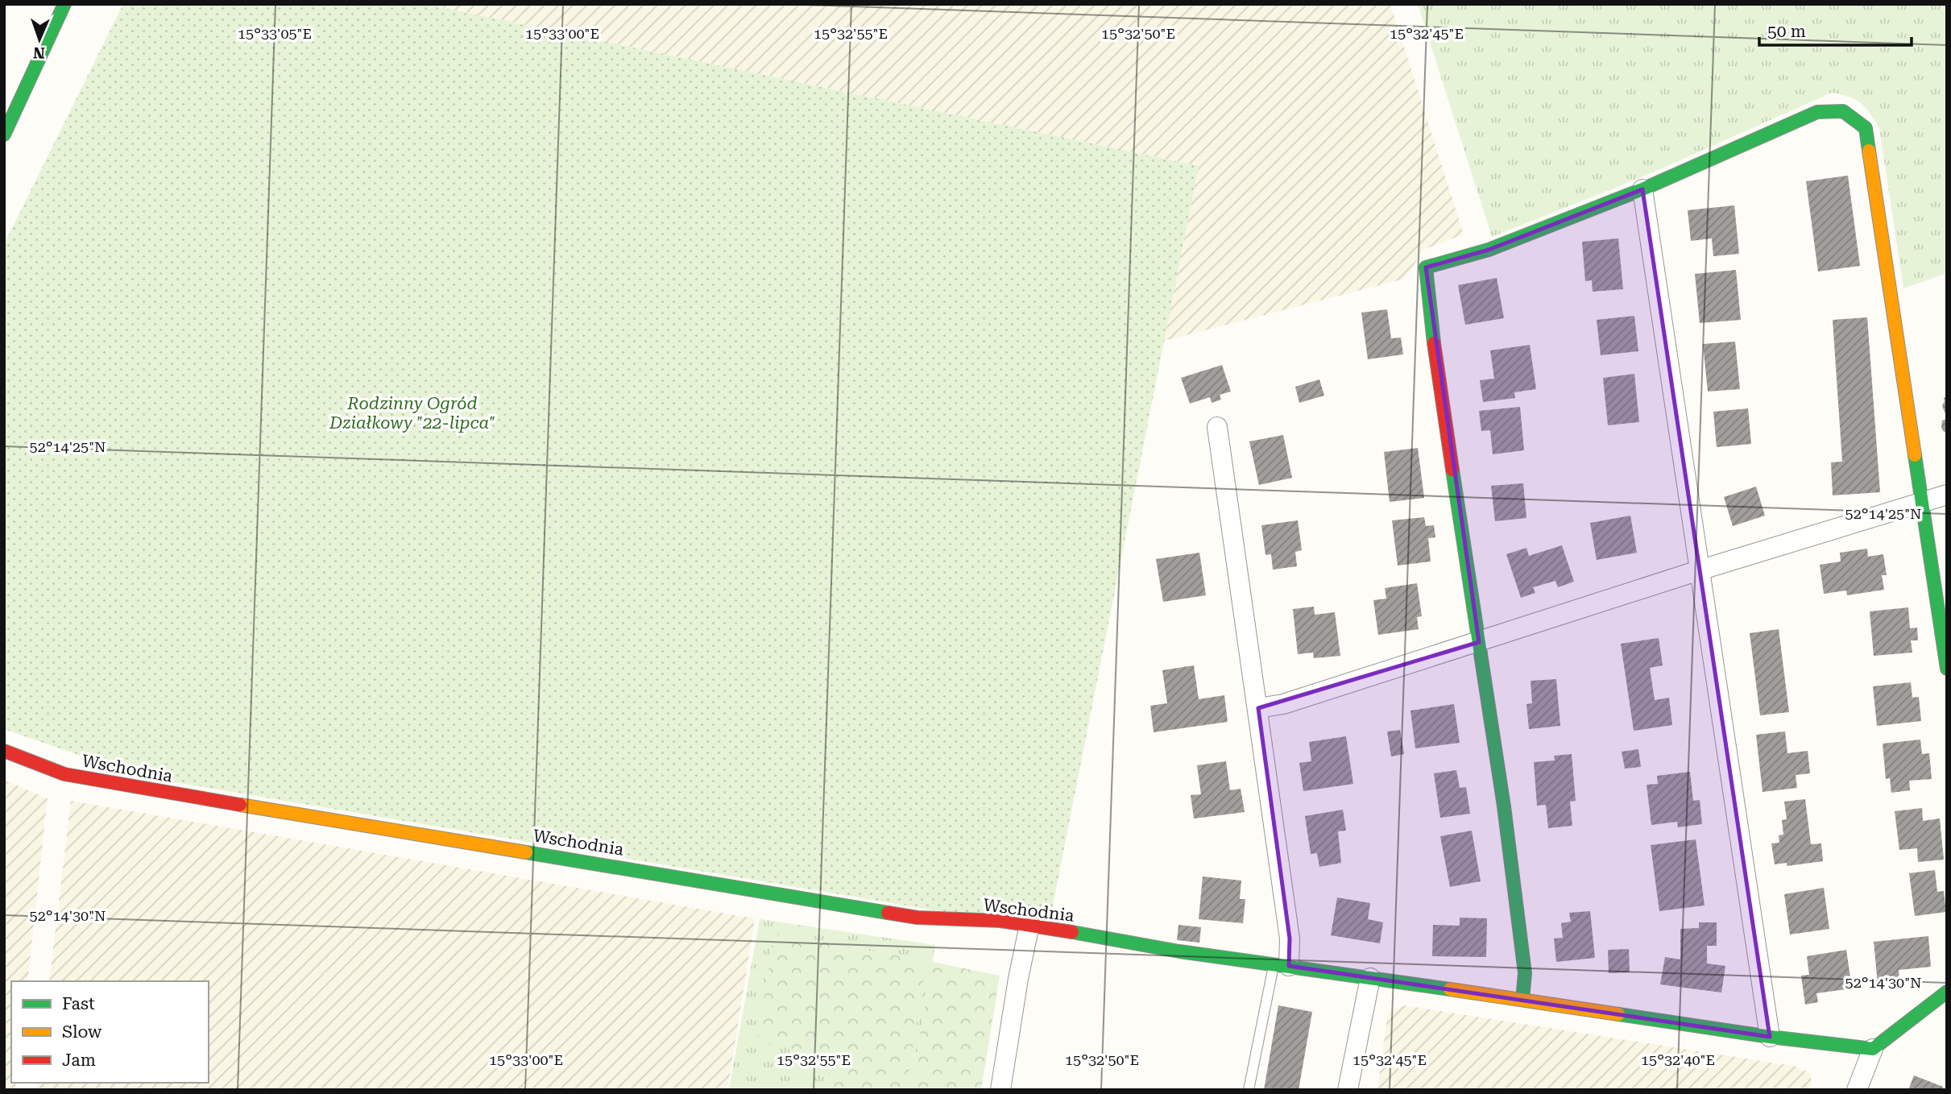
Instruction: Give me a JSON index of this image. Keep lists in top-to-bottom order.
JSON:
{
  "streets": {
    "street": ["Wschodnia"]
  },
  "parks": ["Rodzinny Ogród Działkowy \"22-lipca\""],
  "legend": ["Fast", "Slow", "Jam"],
  "scale_bar": "50 m",
  "north": "bottom",
  "coordinates": [
    "15°33'05\"E",
    "15°33'00\"E",
    "15°32'55\"E",
    "15°32'50\"E",
    "15°32'45\"E",
    "52°14'25\"N",
    "52°14'30\"N",
    "15°32'40\"E"
  ]
}
